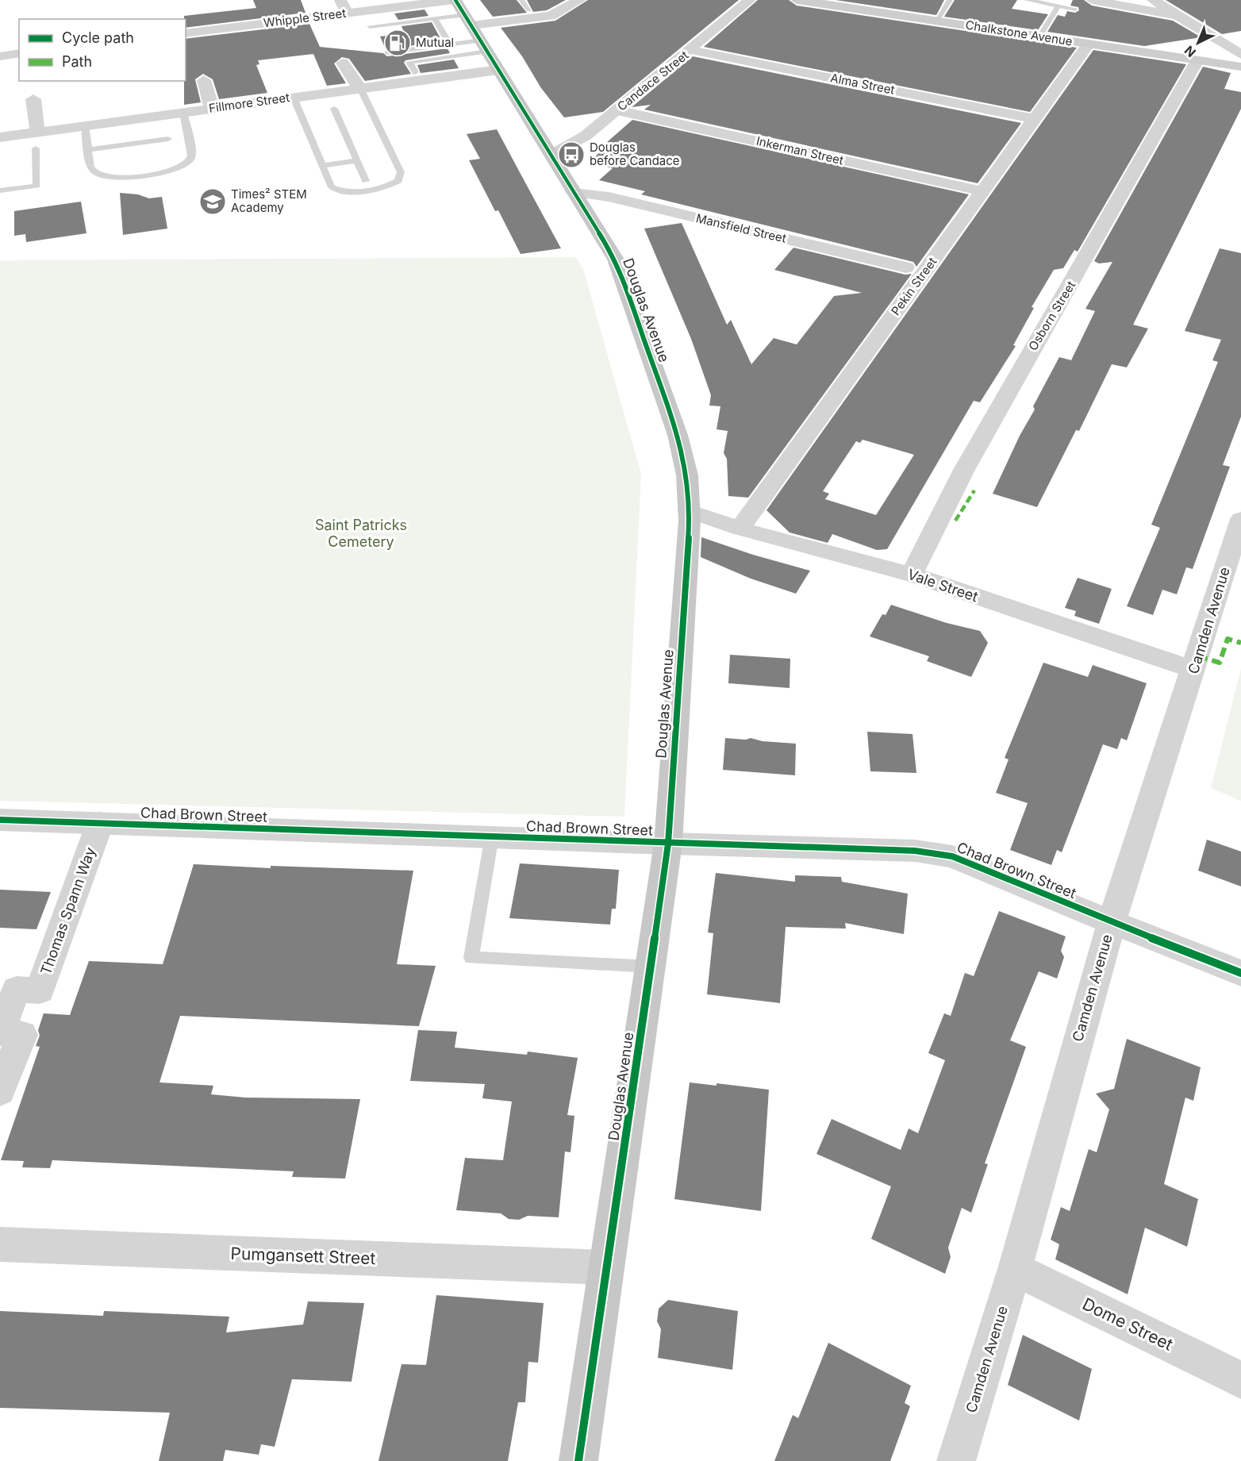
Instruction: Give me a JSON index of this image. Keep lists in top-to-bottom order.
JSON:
{
  "streets": {
    "main road": ["Chalkstone Avenue", "Douglas Avenue"],
    "street": [
      "Whipple Street",
      "Candace Street",
      "Alma Street",
      "Fillmore Street",
      "Inkerman Street",
      "Mansfield Street",
      "Pekin Street",
      "Osborn Street",
      "Vale Street",
      "Camden Avenue",
      "Chad Brown Street",
      "Thomas Spann Way",
      "Pumgansett Street",
      "Dome Street"
    ]
  },
  "crossings": [
    ["Whipple Street", "Fillmore Street"],
    ["Whipple Street", "Douglas Avenue"],
    ["Chalkstone Avenue", "Pekin Street"],
    ["Chalkstone Avenue", "Osborn Street"],
    ["Candace Street", "Alma Street"],
    ["Candace Street", "Inkerman Street"],
    ["Candace Street", "Douglas Avenue"],
    ["Alma Street", "Pekin Street"],
    ["Fillmore Street", "Douglas Avenue"],
    ["Inkerman Street", "Pekin Street"],
    ["Mansfield Street", "Douglas Avenue"],
    ["Pekin Street", "Vale Street"],
    ["Douglas Avenue", "Vale Street"],
    ["Douglas Avenue", "Chad Brown Street"],
    ["Douglas Avenue", "Pumgansett Street"],
    ["Osborn Street", "Vale Street"],
    ["Vale Street", "Camden Avenue"],
    ["Camden Avenue", "Chad Brown Street"],
    ["Camden Avenue", "Dome Street"],
    ["Chad Brown Street", "Thomas Spann Way"]
  ],
  "parks": ["Saint Patricks Cemetery"],
  "places": {
    "fuel station": ["Mutual"],
    "bus stop": ["Douglas before Candace"],
    "school or university": ["Times² STEM Academy"]
  },
  "legend": ["Cycle path", "Path"],
  "north": "bottom left"
}
